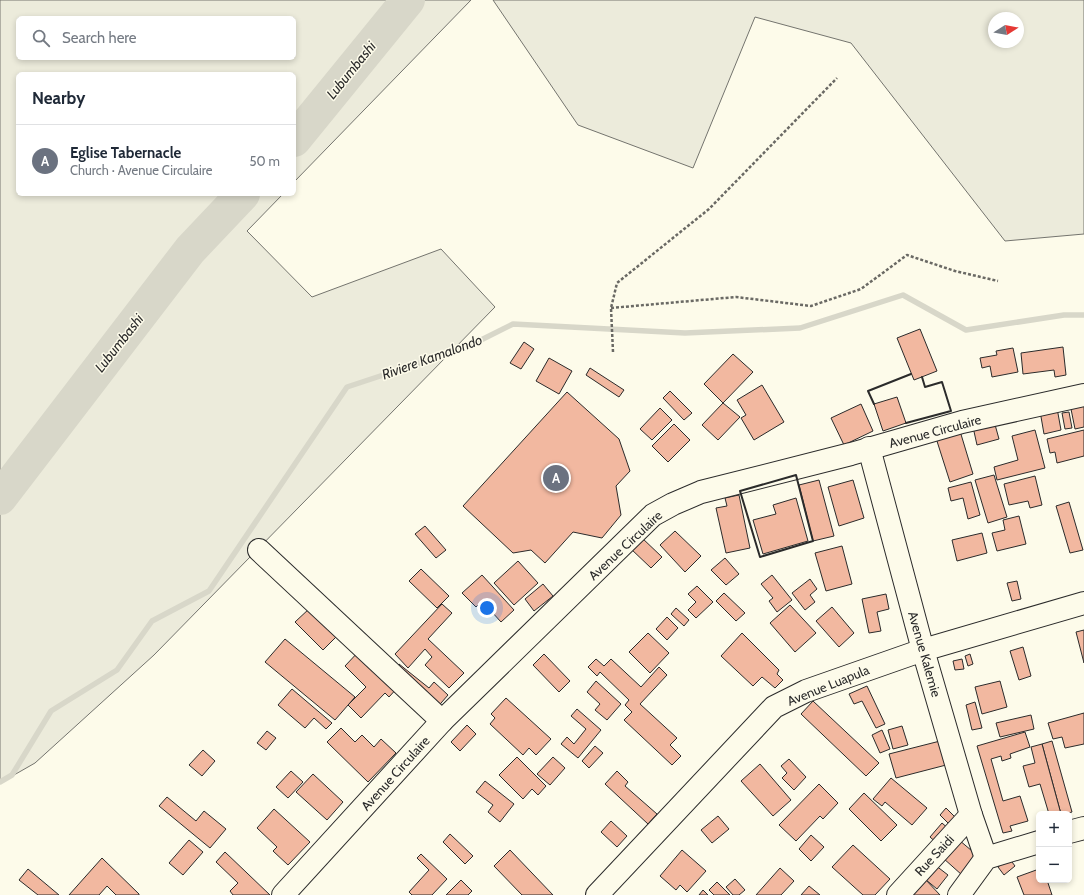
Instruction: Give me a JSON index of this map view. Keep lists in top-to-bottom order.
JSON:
{
  "streets": {
    "street": [
      "Avenue Circulaire",
      "Avenue Kalemie",
      "Avenue Luapula",
      "Rue Saidi"
    ]
  },
  "crossings": [
    ["Avenue Circulaire", "Avenue Kalemie"],
    ["Avenue Kalemie", "Avenue Luapula"],
    ["Avenue Kalemie", "Rue Saidi"]
  ],
  "water": ["Lubumbashi", "Riviere Kamalondo"],
  "north": "right",
  "page": {
    "search": "Search here",
    "heading": "Nearby",
    "list": [
      {
        "mark": "A",
        "name": "Eglise Tabernacle",
        "note": "Church · Avenue Circulaire",
        "value": "50 m"
      }
    ],
    "pins": "A",
    "map_buttons": ["+", "−"]
  }
}
